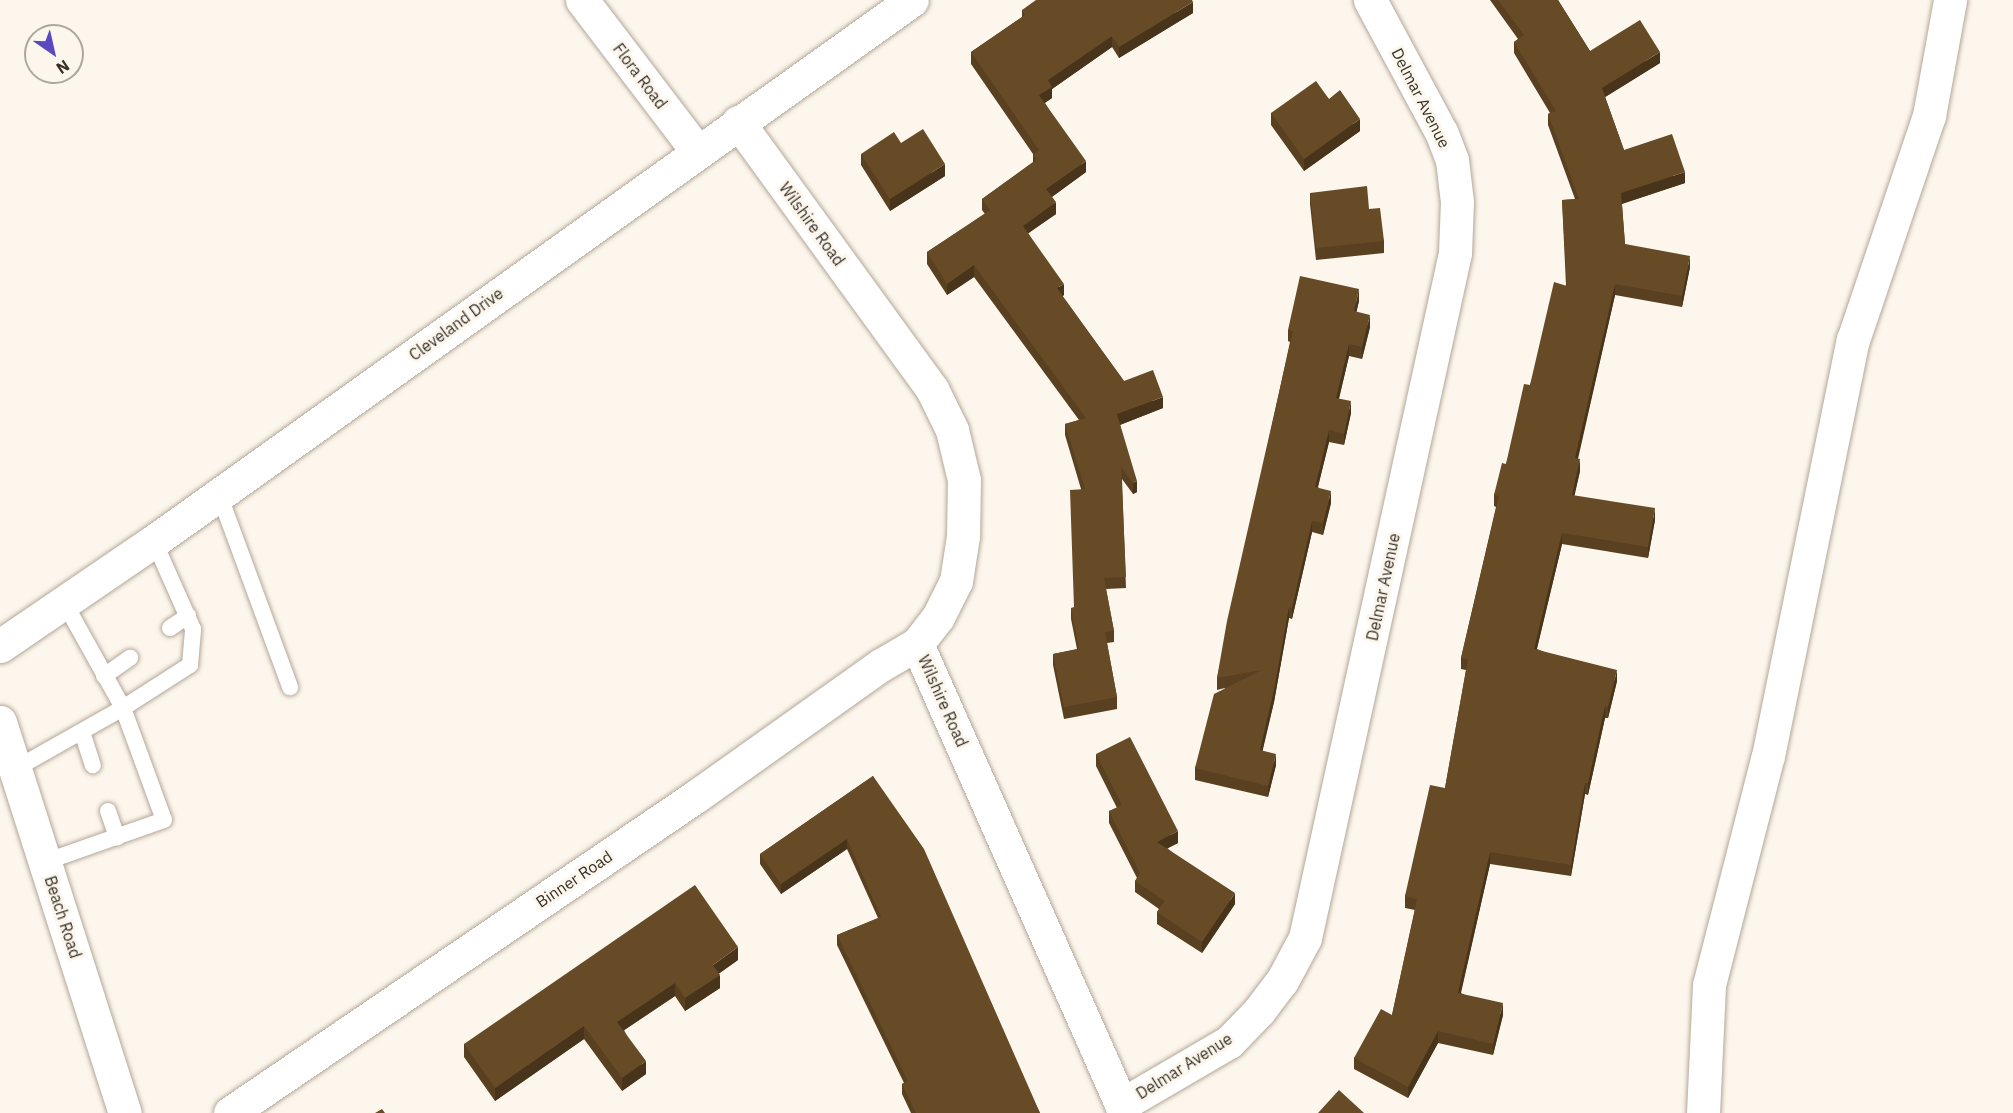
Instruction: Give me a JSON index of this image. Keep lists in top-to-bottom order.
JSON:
{
  "streets": {
    "main road": [
      "Flora Road",
      "Delmar Avenue",
      "Wilshire Road",
      "Cleveland Drive",
      "Binner Road",
      "Beach Road"
    ]
  },
  "crossings": [
    ["Flora Road", "Cleveland Drive"],
    ["Delmar Avenue", "Wilshire Road"],
    ["Wilshire Road", "Cleveland Drive"],
    ["Wilshire Road", "Binner Road"]
  ],
  "north": "bottom right"
}
